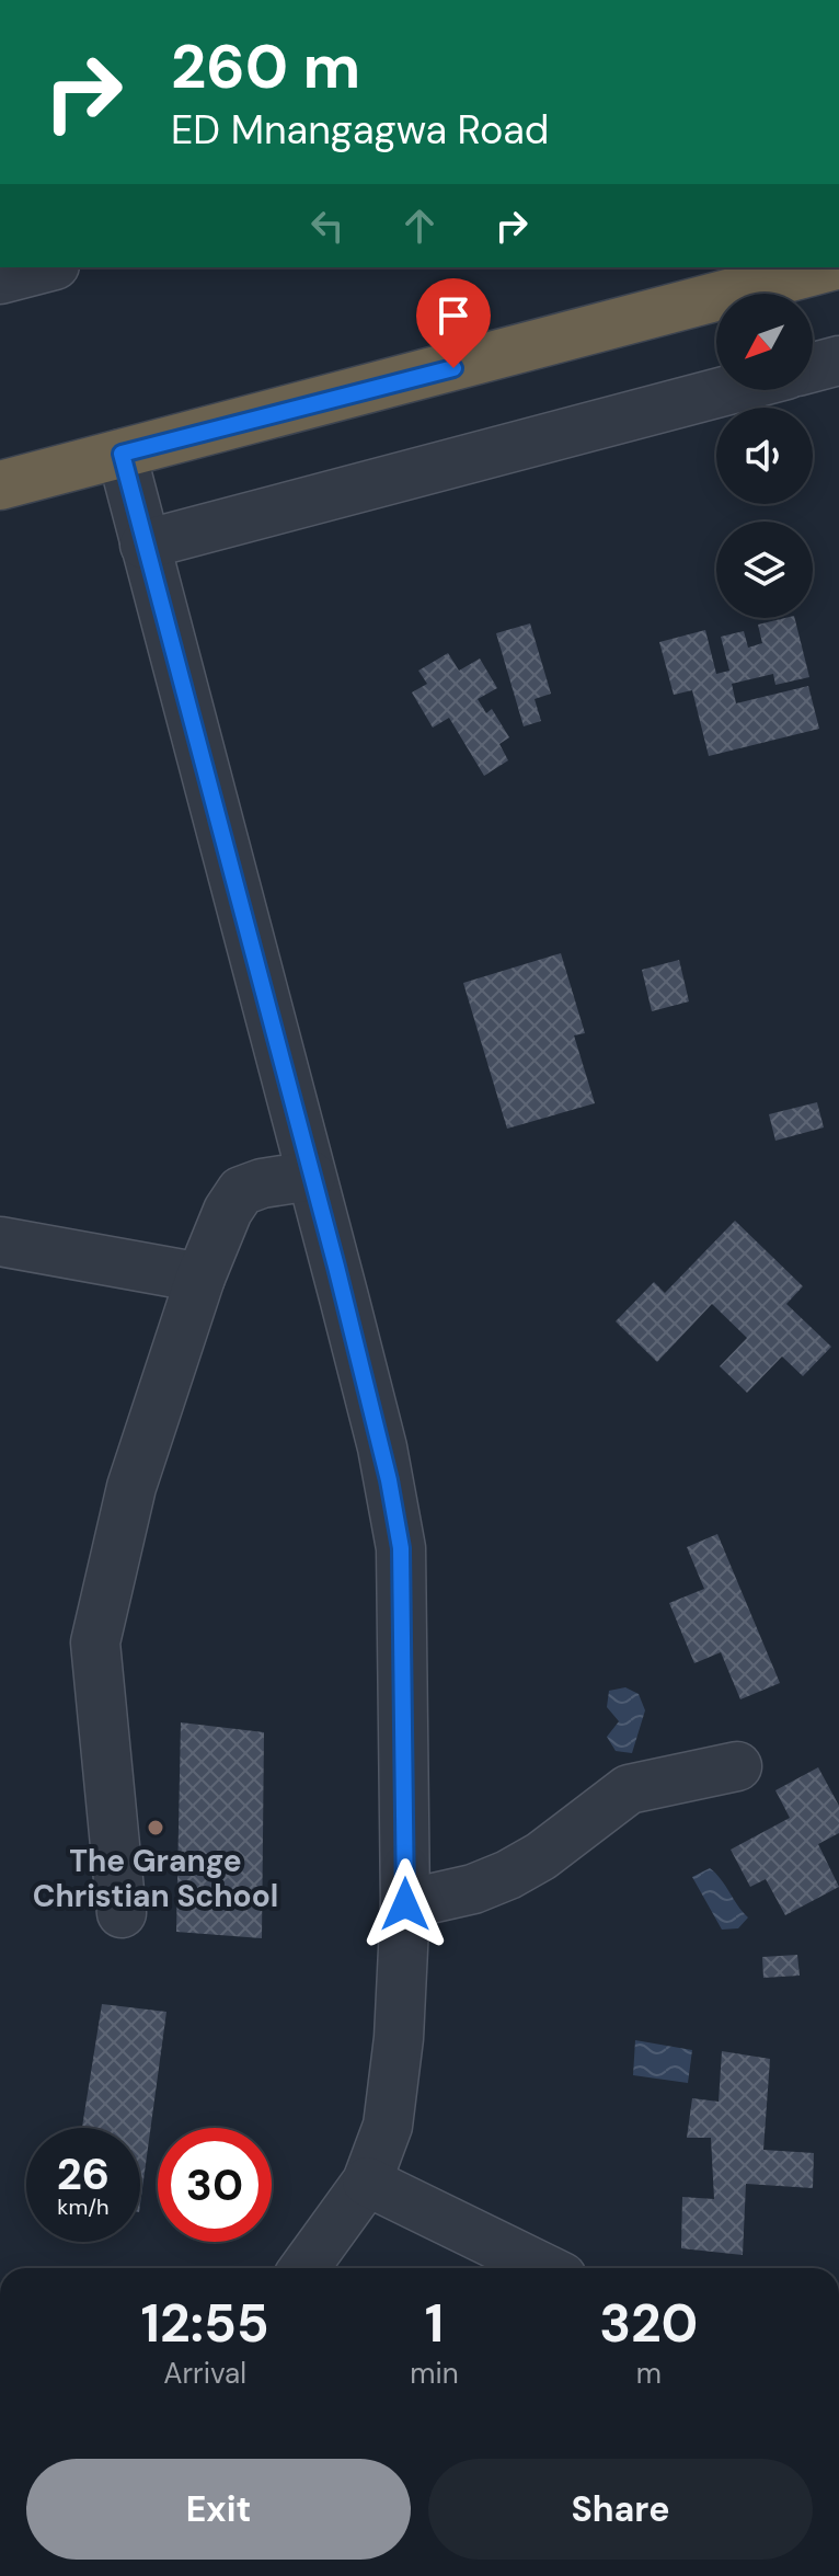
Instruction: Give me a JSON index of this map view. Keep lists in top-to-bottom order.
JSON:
{
  "places": ["The Grange Christian School"],
  "north": "bottom left",
  "page": {
    "turn": ["260 m", "ED Mnangagwa Road"],
    "speed": "26 km/h",
    "limit": "30",
    "eta": [
      "12:55",
      "Arrival",
      "1",
      "min",
      "320",
      "m"
    ],
    "buttons": ["Exit", "Share"]
  }
}
